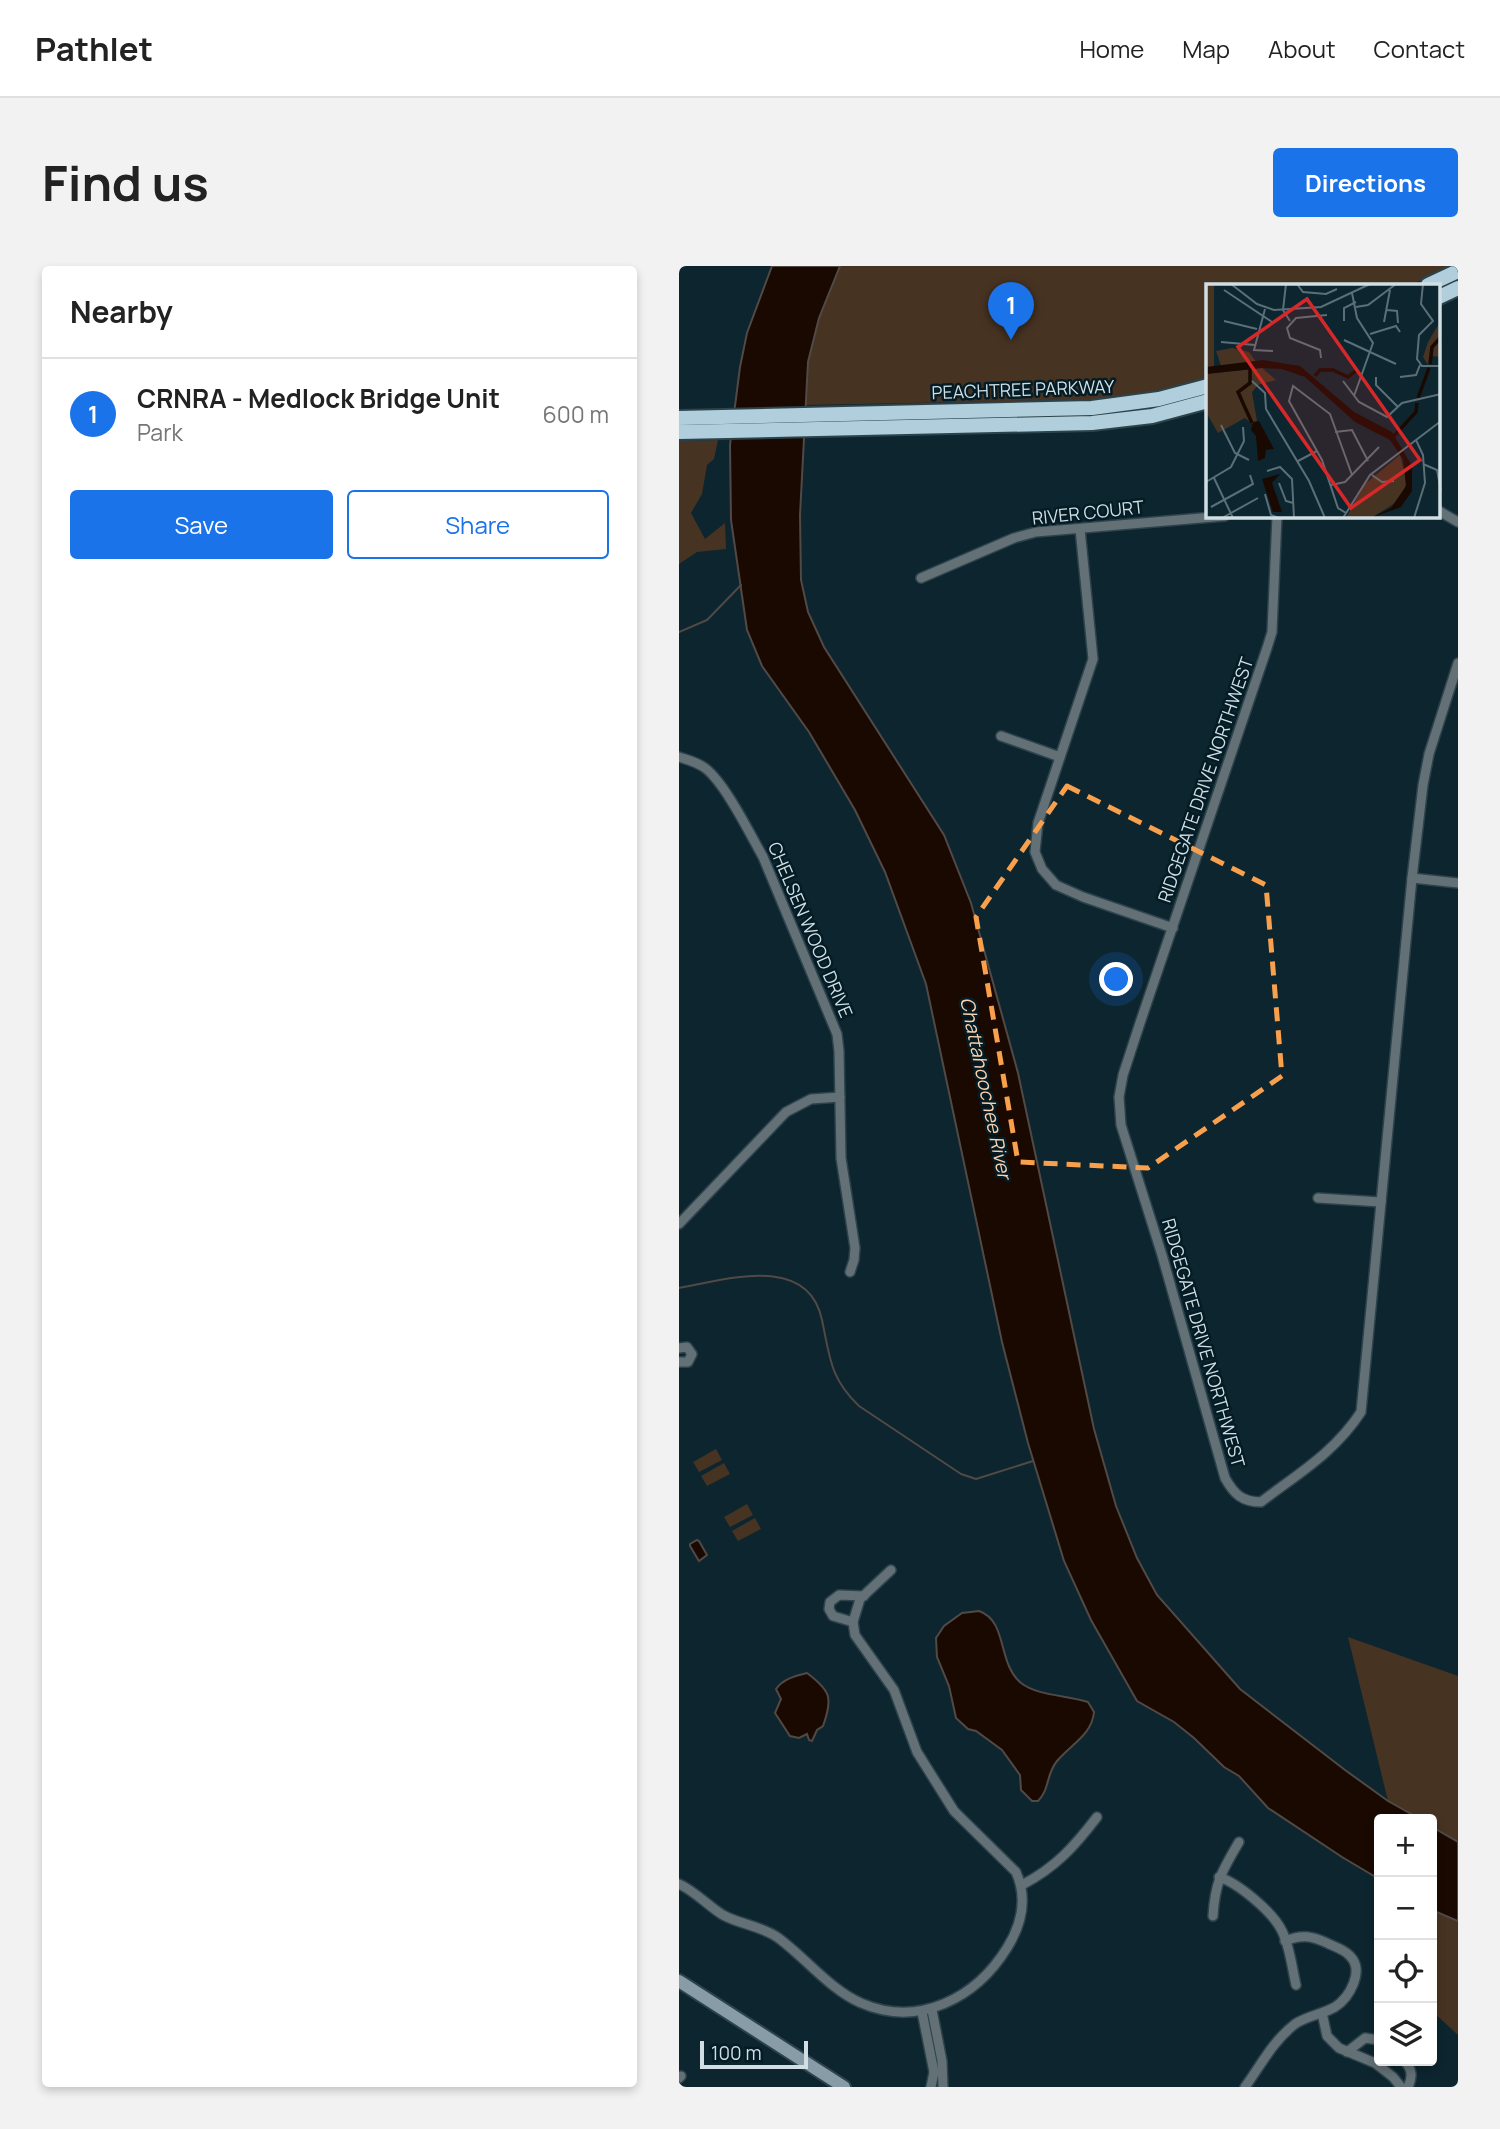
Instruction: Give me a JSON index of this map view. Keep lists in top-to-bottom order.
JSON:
{
  "streets": {
    "highway": ["PEACHTREE PARKWAY"],
    "street": ["RIVER COURT", "RIDGEGATE DRIVE NORTHWEST", "CHELSEN WOOD DRIVE"]
  },
  "water": ["Chattahoochee River"],
  "scale_bar": "100 m",
  "page": {
    "header": "Pathlet",
    "nav": [
      "Home",
      "Map",
      "About",
      "Contact"
    ],
    "buttons": [
      "Directions",
      ["Save", "Share"]
    ],
    "title": "Find us",
    "heading": "Nearby",
    "pins": "1",
    "list": [
      {
        "mark": "1",
        "name": "CRNRA - Medlock Bridge Unit",
        "note": "Park",
        "value": "600 m"
      }
    ],
    "map_buttons": ["+", "−"],
    "scale": "100 m"
  }
}
